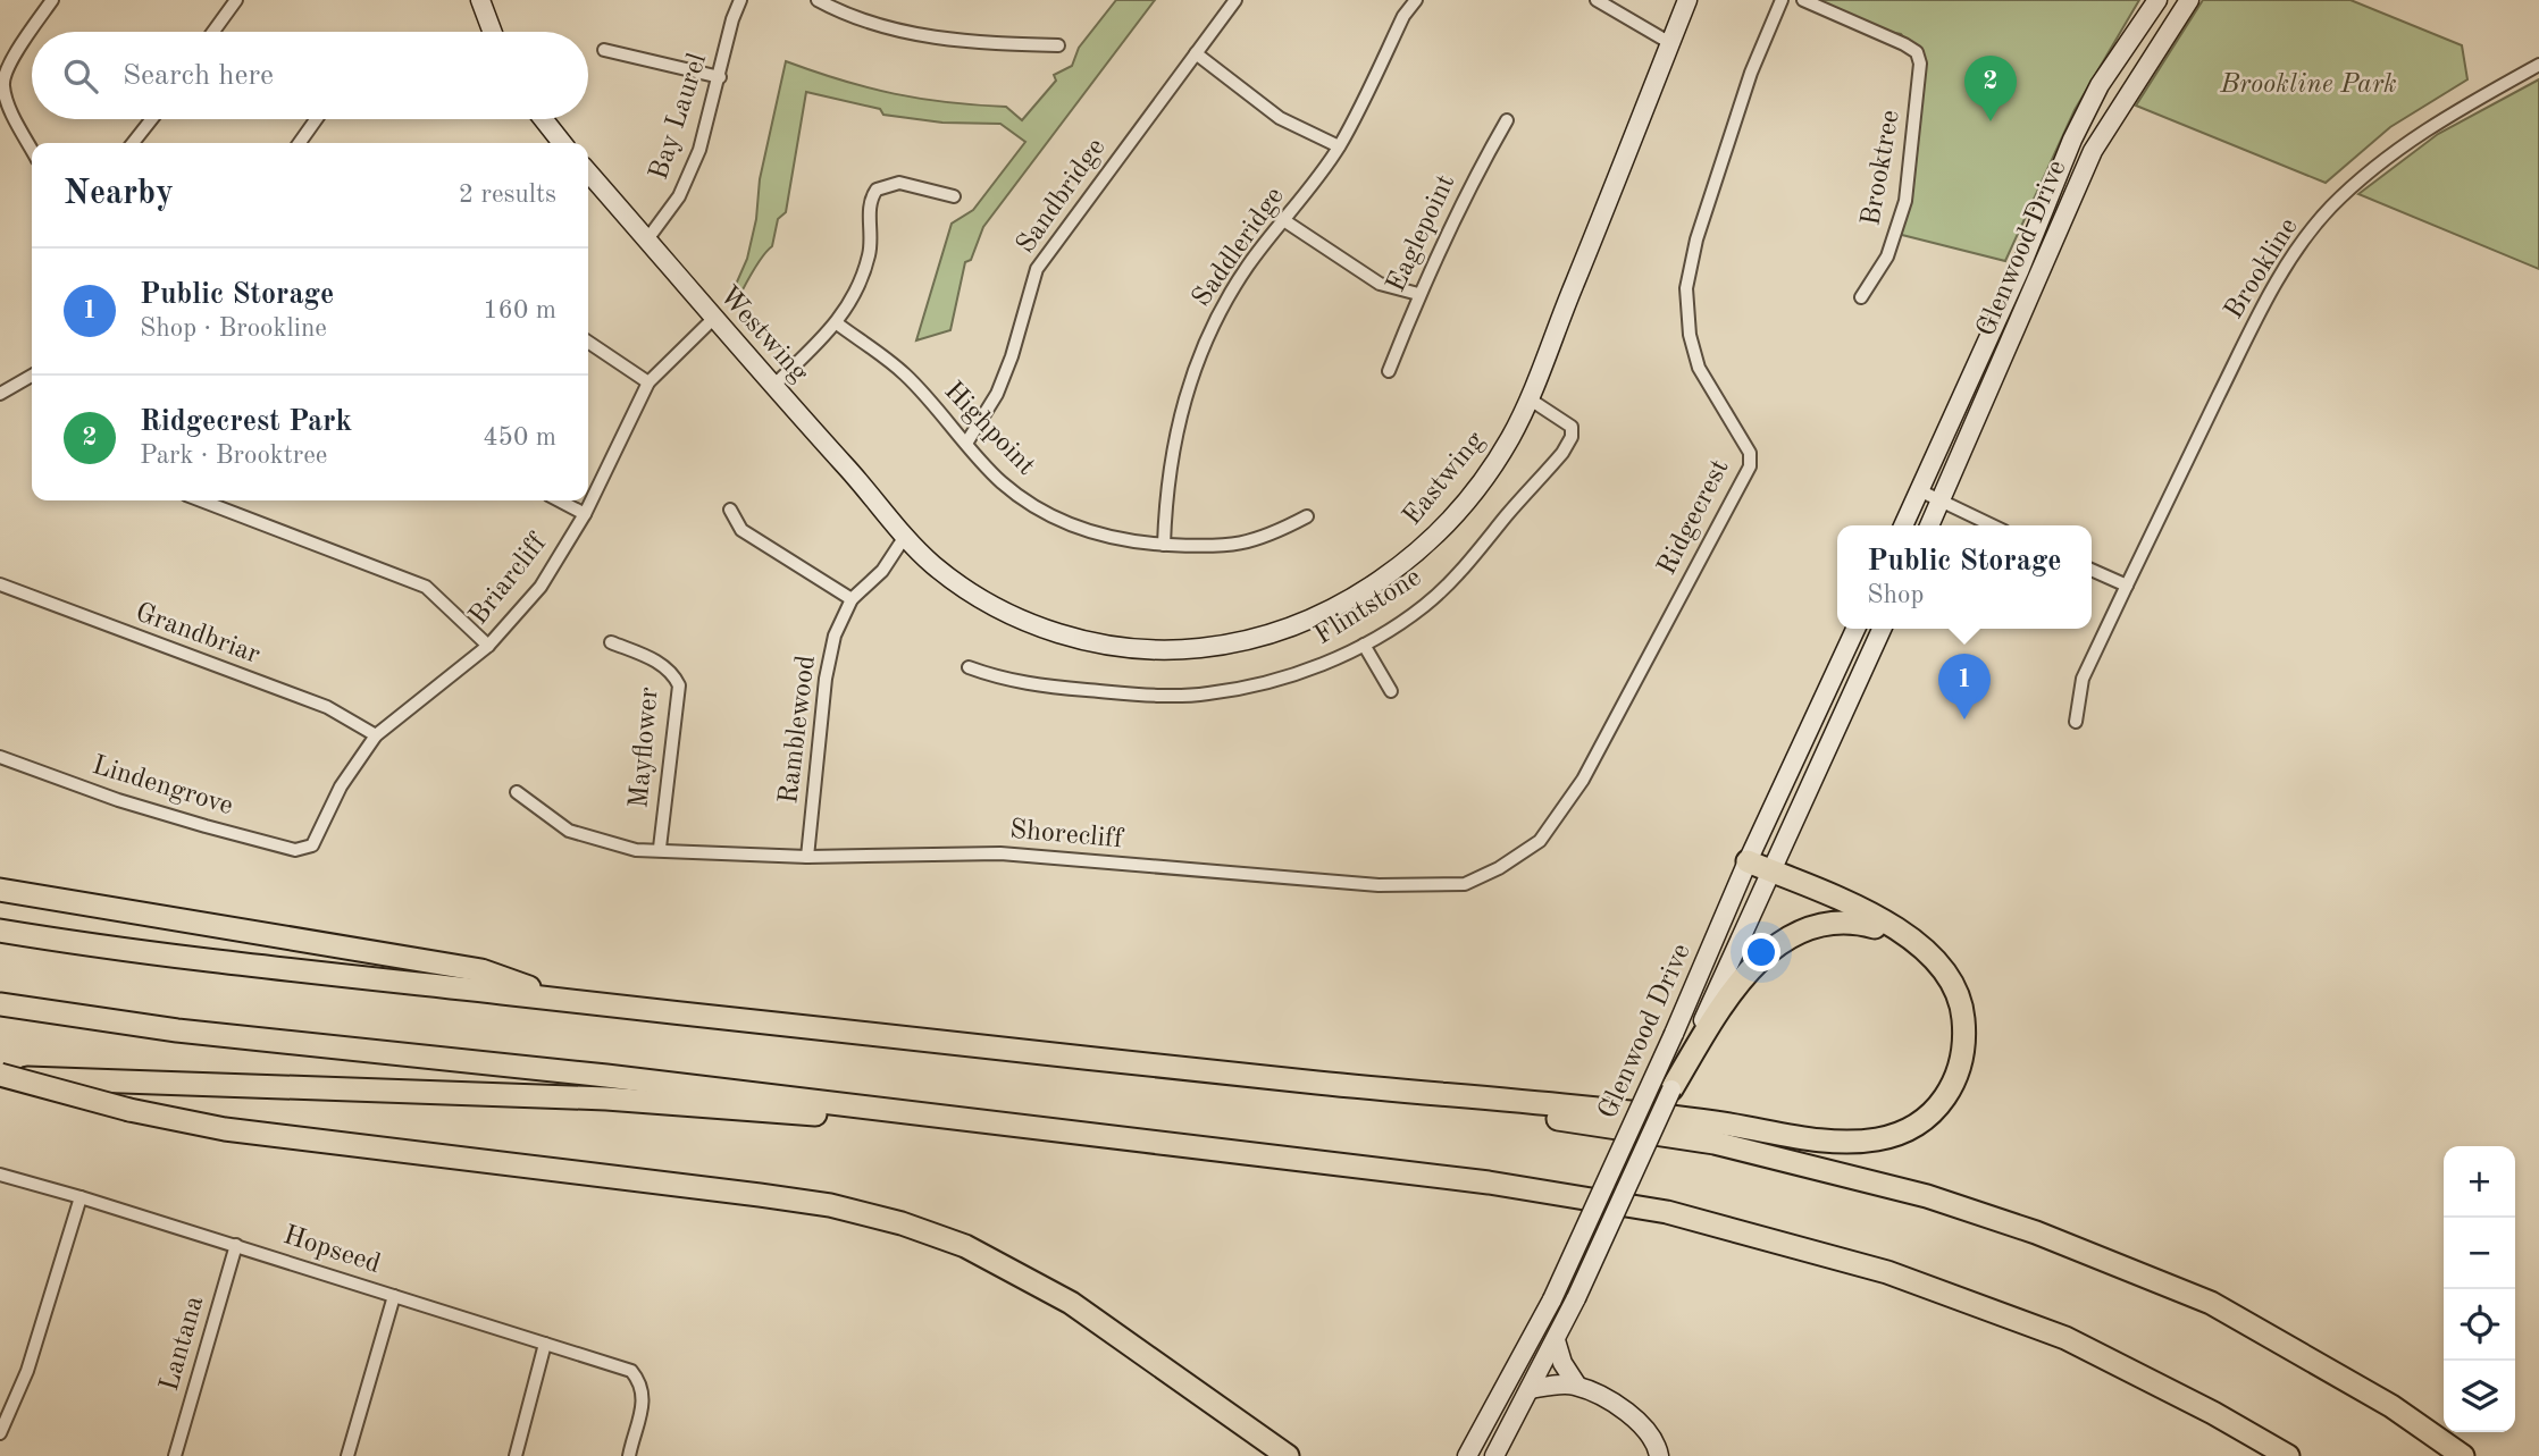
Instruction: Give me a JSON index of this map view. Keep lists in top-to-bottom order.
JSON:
{
  "streets": {
    "main road": ["Glenwood Drive", "Westwing", "Eastwing"],
    "street": [
      "Bay Laurel",
      "Brooktree",
      "Sandbridge",
      "Eaglepoint",
      "Saddleridge",
      "Brookline",
      "Highpoint",
      "Ridgecrest",
      "Briarcliff",
      "Flintstone",
      "Grandbriar",
      "Ramblewood",
      "Mayflower",
      "Lindengrove",
      "Shorecliff",
      "Hopseed",
      "Lantana"
    ]
  },
  "crossings": [
    ["Bay Laurel", "Westwing"],
    ["Sandbridge", "Highpoint"],
    ["Saddleridge", "Highpoint"],
    ["Westwing", "Eastwing"],
    ["Westwing", "Briarcliff"],
    ["Westwing", "Ramblewood"],
    ["Eastwing", "Flintstone"],
    ["Eastwing", "Ramblewood"],
    ["Ridgecrest", "Shorecliff"],
    ["Briarcliff", "Grandbriar"],
    ["Briarcliff", "Lindengrove"],
    ["Ramblewood", "Shorecliff"],
    ["Mayflower", "Shorecliff"],
    ["Hopseed", "Lantana"]
  ],
  "parks": ["Brookline Park"],
  "page": {
    "search": "Search here",
    "pins": ["2", "1"],
    "heading": ["Nearby", "2 results"],
    "list": [
      {
        "mark": "1",
        "name": "Public Storage",
        "note": "Shop · Brookline",
        "value": "160 m"
      },
      {
        "mark": "2",
        "name": "Ridgecrest Park",
        "note": "Park · Brooktree",
        "value": "450 m"
      }
    ],
    "popup": ["Public Storage", "Shop"],
    "map_buttons": ["+", "−"]
  }
}
